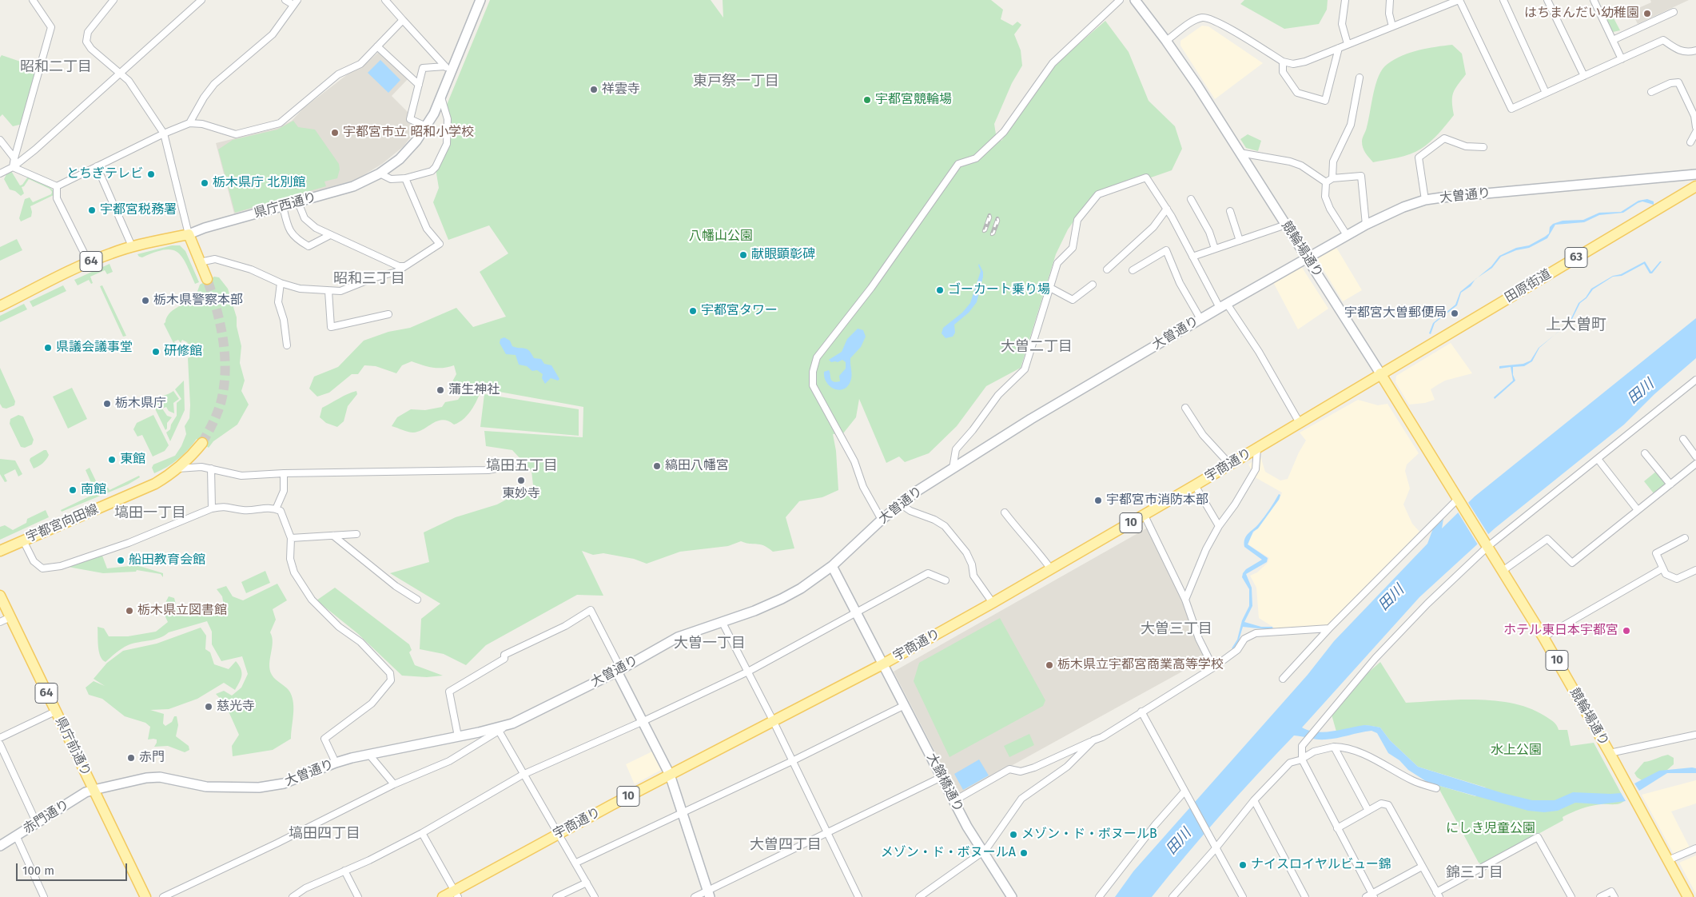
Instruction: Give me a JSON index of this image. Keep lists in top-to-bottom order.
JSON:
{
  "streets": {
    "main road": [
      "県庁西通り",
      "競輪場通り",
      "63",
      "64",
      "田原街道",
      "宇商通り",
      "10",
      "宇都宮向田線",
      "県庁前通り"
    ],
    "street": ["大曽通り", "大錦橋通り", "赤門通り"]
  },
  "crossings": [
    ["大曽通り", "競輪場通り"],
    ["大曽通り", "県庁前通り"],
    ["大曽通り", "大錦橋通り"],
    ["大曽通り", "赤門通り"],
    ["競輪場通り", "田原街道"],
    ["競輪場通り", "宇商通り"],
    ["競輪場通り", "10"],
    ["田原街道", "宇商通り"],
    ["宇商通り", "大錦橋通り"],
    ["県庁前通り", "赤門通り"]
  ],
  "districts": [
    "昭和二丁目",
    "東戸祭一丁目",
    "昭和三丁目",
    "上大曽町",
    "大曽二丁目",
    "塙田五丁目",
    "塙田一丁目",
    "大曽三丁目",
    "大曽一丁目",
    "塙田四丁目",
    "大曽四丁目",
    "錦三丁目"
  ],
  "water": ["田川"],
  "parks": ["八幡山公園", "水上公園", "にしき児童公園"],
  "places": [
    "はちまんだい幼稚園",
    "祥雲寺",
    "宇都宮競輪場",
    "宇都宮市立 昭和小学校",
    "とちぎテレビ",
    "栃木県庁 北別館",
    "宇都宮税務署",
    "献眼顕彰碑",
    "ゴーカート乗り場",
    "栃木県警察本部",
    "宇都宮タワー",
    "宇都宮大曽郵便局",
    "県議会議事堂",
    "研修館",
    "蒲生神社",
    "栃木県庁",
    "東館",
    "縞田八幡宮",
    "東妙寺",
    "南館",
    "宇都宮市消防本部",
    "船田教育会館",
    "栃木県立図書館",
    "ホテル東日本宇都宮",
    "栃木県立宇都宮商業高等学校",
    "慈光寺",
    "赤門",
    "メゾン・ド・ボヌールB",
    "メゾン・ド・ボヌールA",
    "ナイスロイヤルビュー錦"
  ],
  "scale_bar": "100 m"
}
